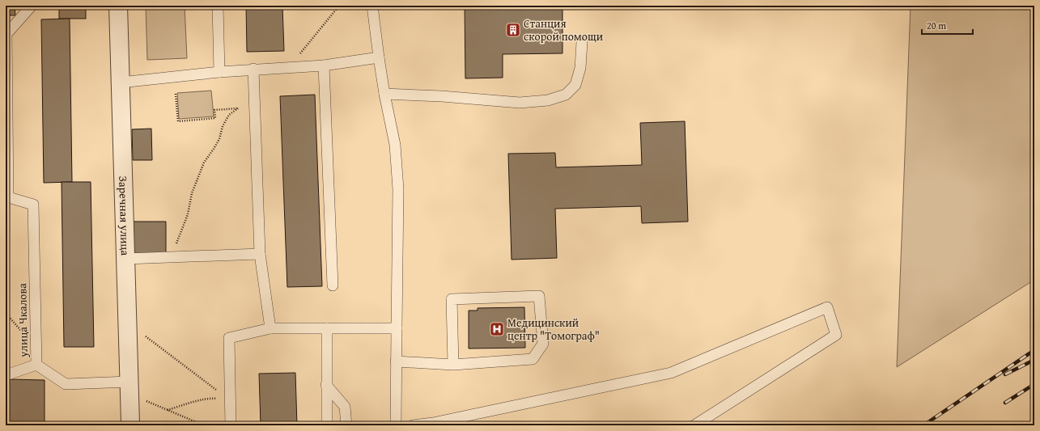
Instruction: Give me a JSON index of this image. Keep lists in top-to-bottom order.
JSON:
{
  "streets": {
    "street": ["Заречная улица"],
    "lane": ["улица Чкалова"]
  },
  "crossings": [
    ["Заречная улица", "улица Чкалова"]
  ],
  "places": {
    "building": ["Станция скорой помощи"],
    "hospital": ["Медицинский центр \"Томограф\""]
  },
  "scale_bar": "20 m"
}
